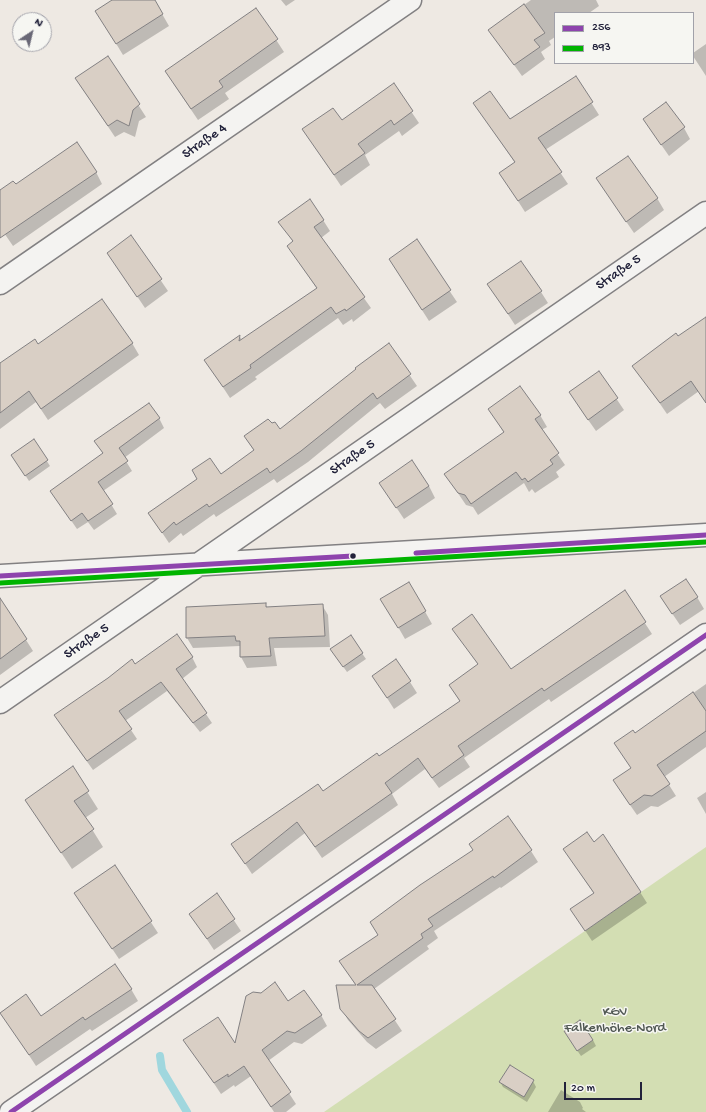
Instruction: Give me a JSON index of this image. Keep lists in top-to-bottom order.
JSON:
{
  "streets": {
    "street": ["Straße 4", "Straße 5"]
  },
  "parks": ["KGV Falkenhöhe-Nord"],
  "lines": ["transit line 256", "transit line 893"],
  "legend": ["256", "893"],
  "scale_bar": "20 m",
  "north": "top right"
}
